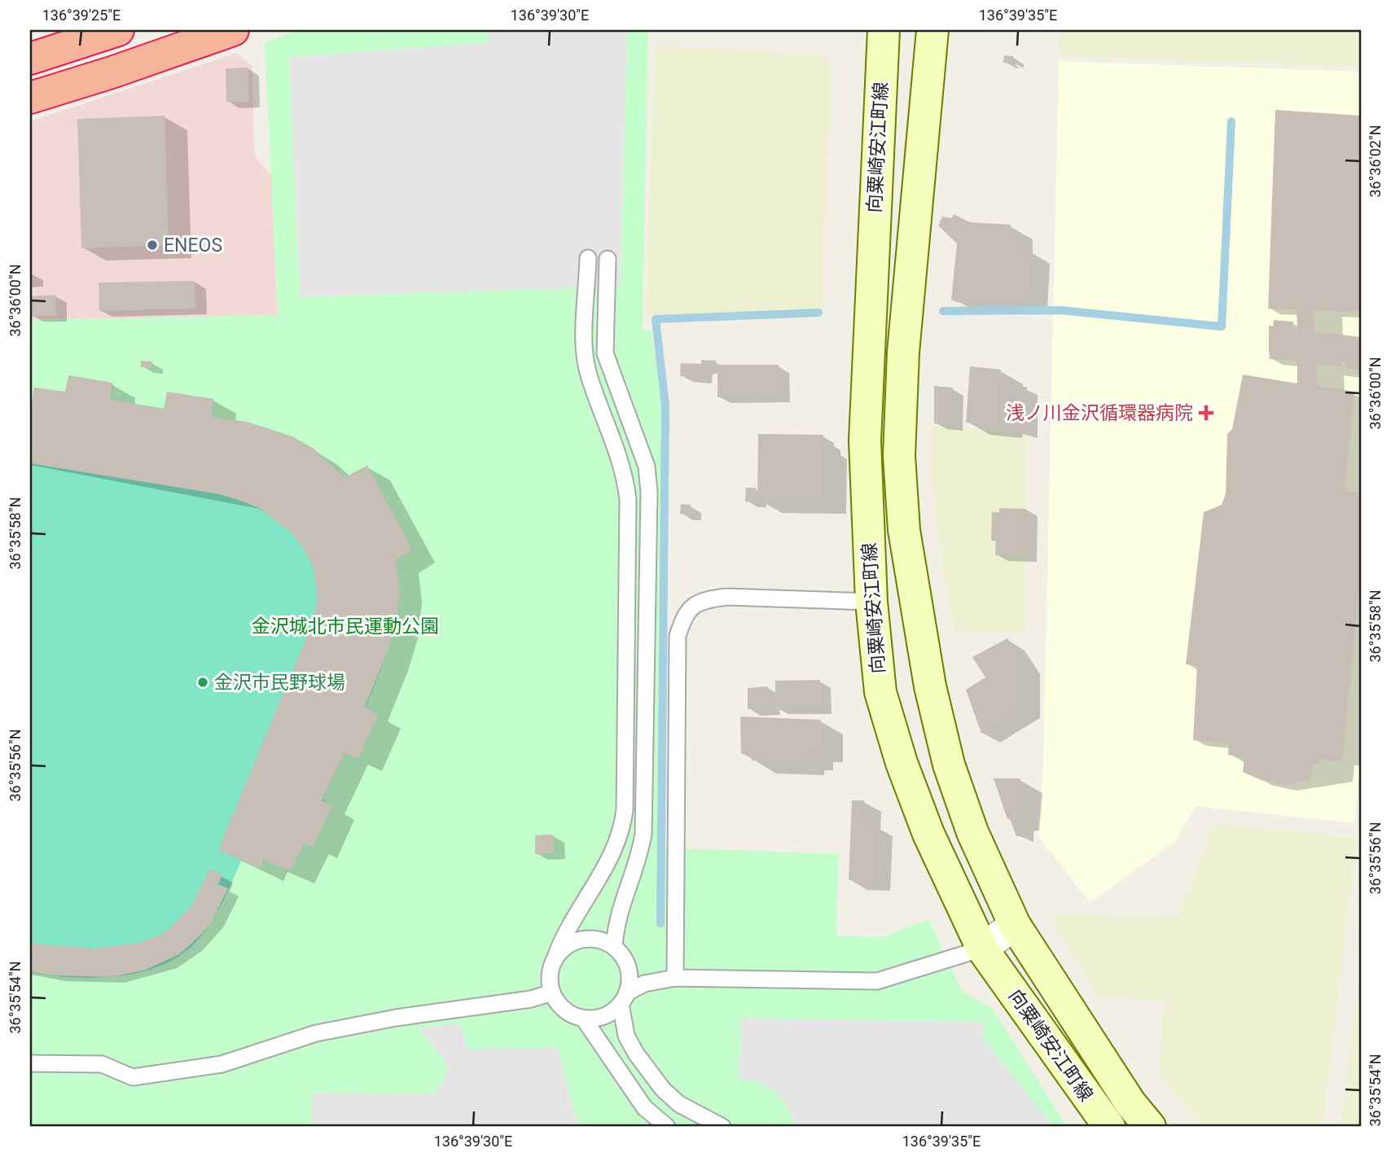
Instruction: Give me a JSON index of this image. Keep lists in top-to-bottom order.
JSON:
{
  "streets": {
    "main road": ["向粟崎安江町線"]
  },
  "parks": ["金沢城北市民運動公園"],
  "places": {
    "other": ["ENEOS", "金沢市民野球場"],
    "health": ["浅ノ川金沢循環器病院"]
  },
  "coordinates": [
    "136°39'25\"E",
    "136°39'30\"E",
    "136°39'35\"E",
    "36°36'02\"N",
    "36°36'00\"N",
    "36°35'58\"N",
    "36°35'56\"N",
    "36°35'54\"N"
  ]
}
